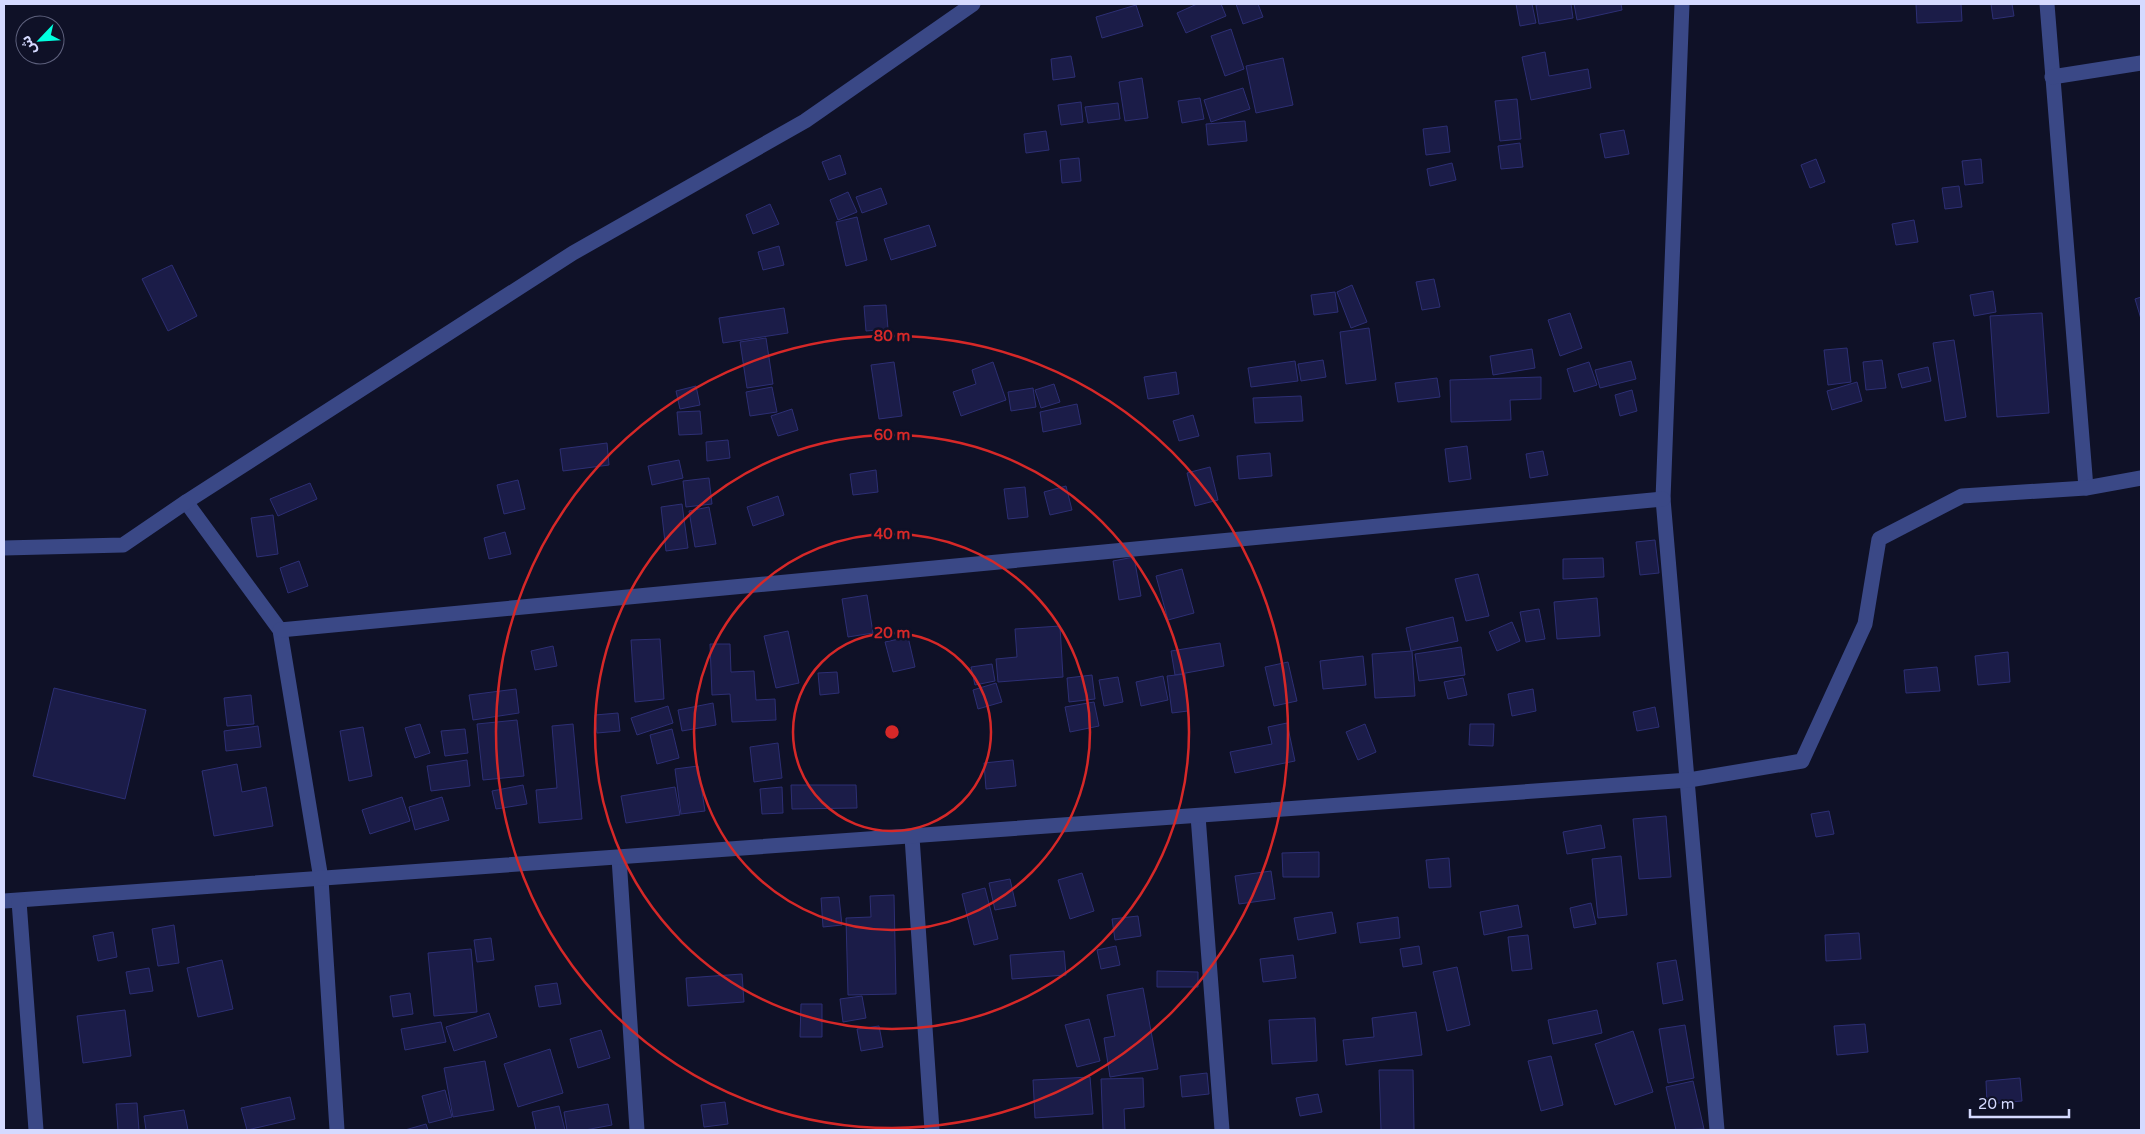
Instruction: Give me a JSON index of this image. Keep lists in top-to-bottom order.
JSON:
{
  "scale_bar": "20 m",
  "north": "bottom left",
  "rings": [
    "80 m",
    "60 m",
    "40 m",
    "20 m"
  ]
}
